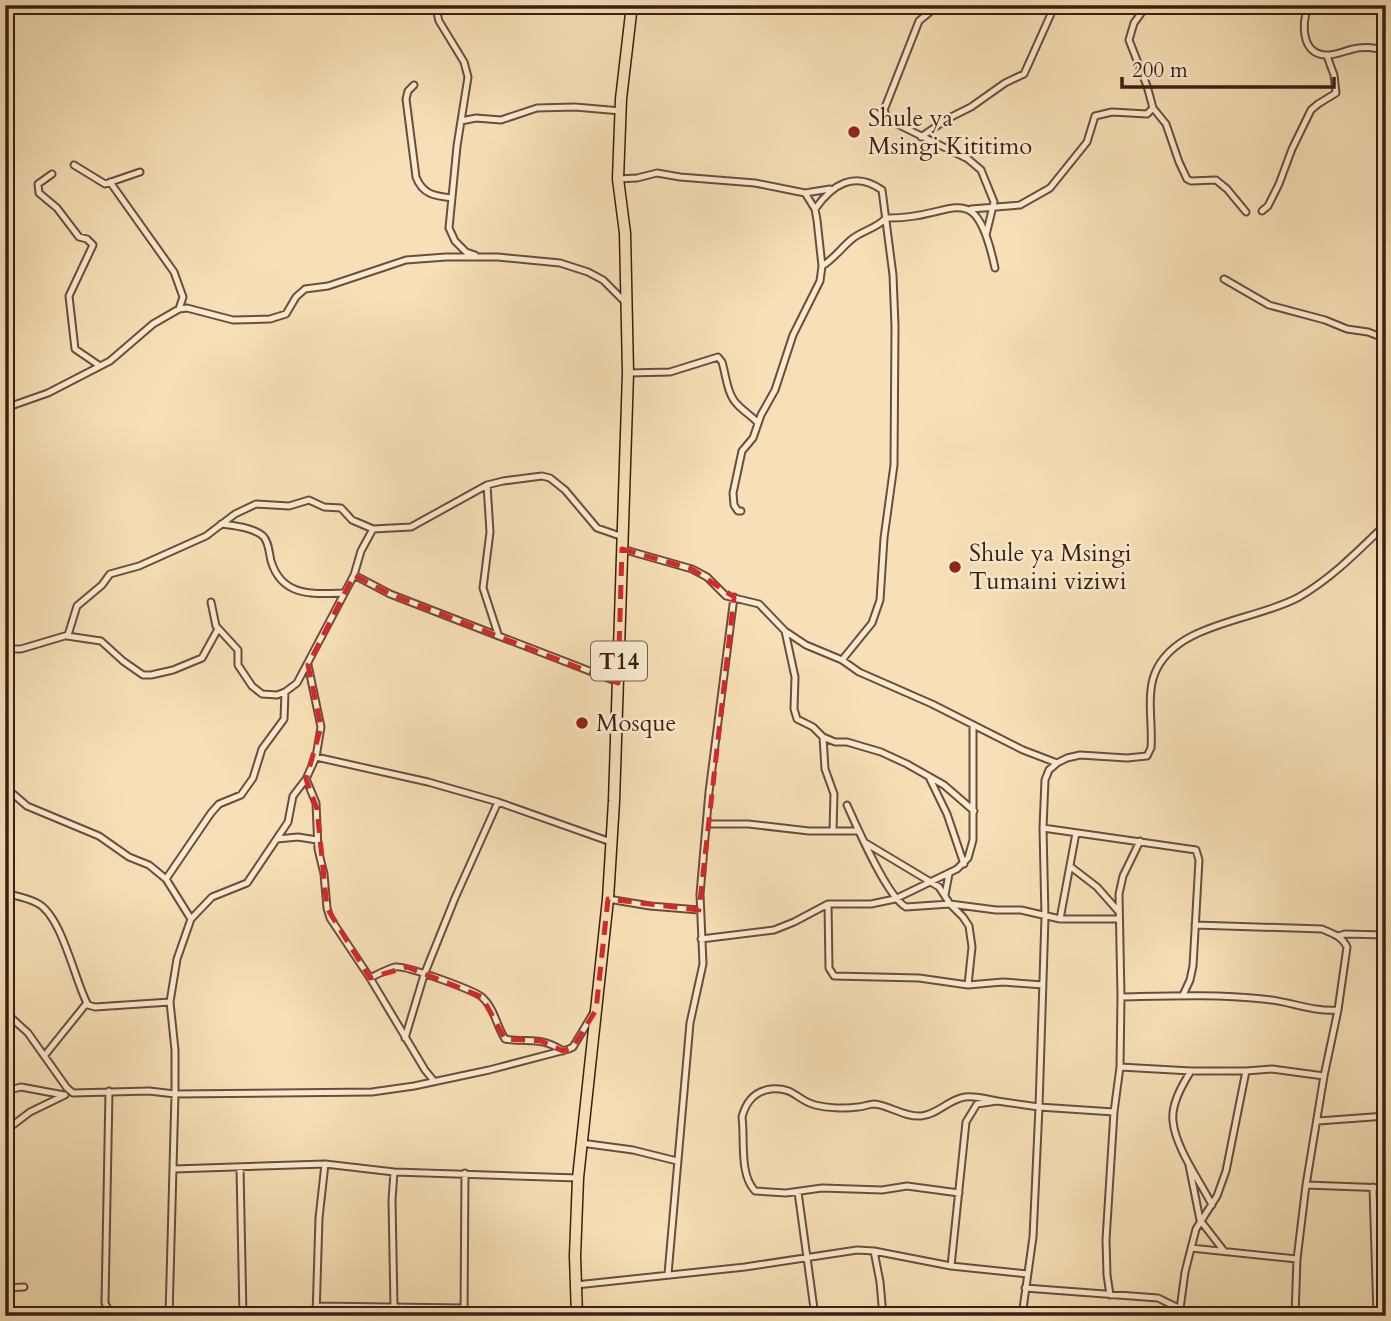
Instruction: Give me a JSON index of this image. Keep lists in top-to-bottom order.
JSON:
{
  "streets": {
    "highway": ["T14"]
  },
  "places": ["Shule ya Msingi Kititimo", "Shule ya Msingi Tumaini viziwi", "Mosque"],
  "scale_bar": "200 m"
}
